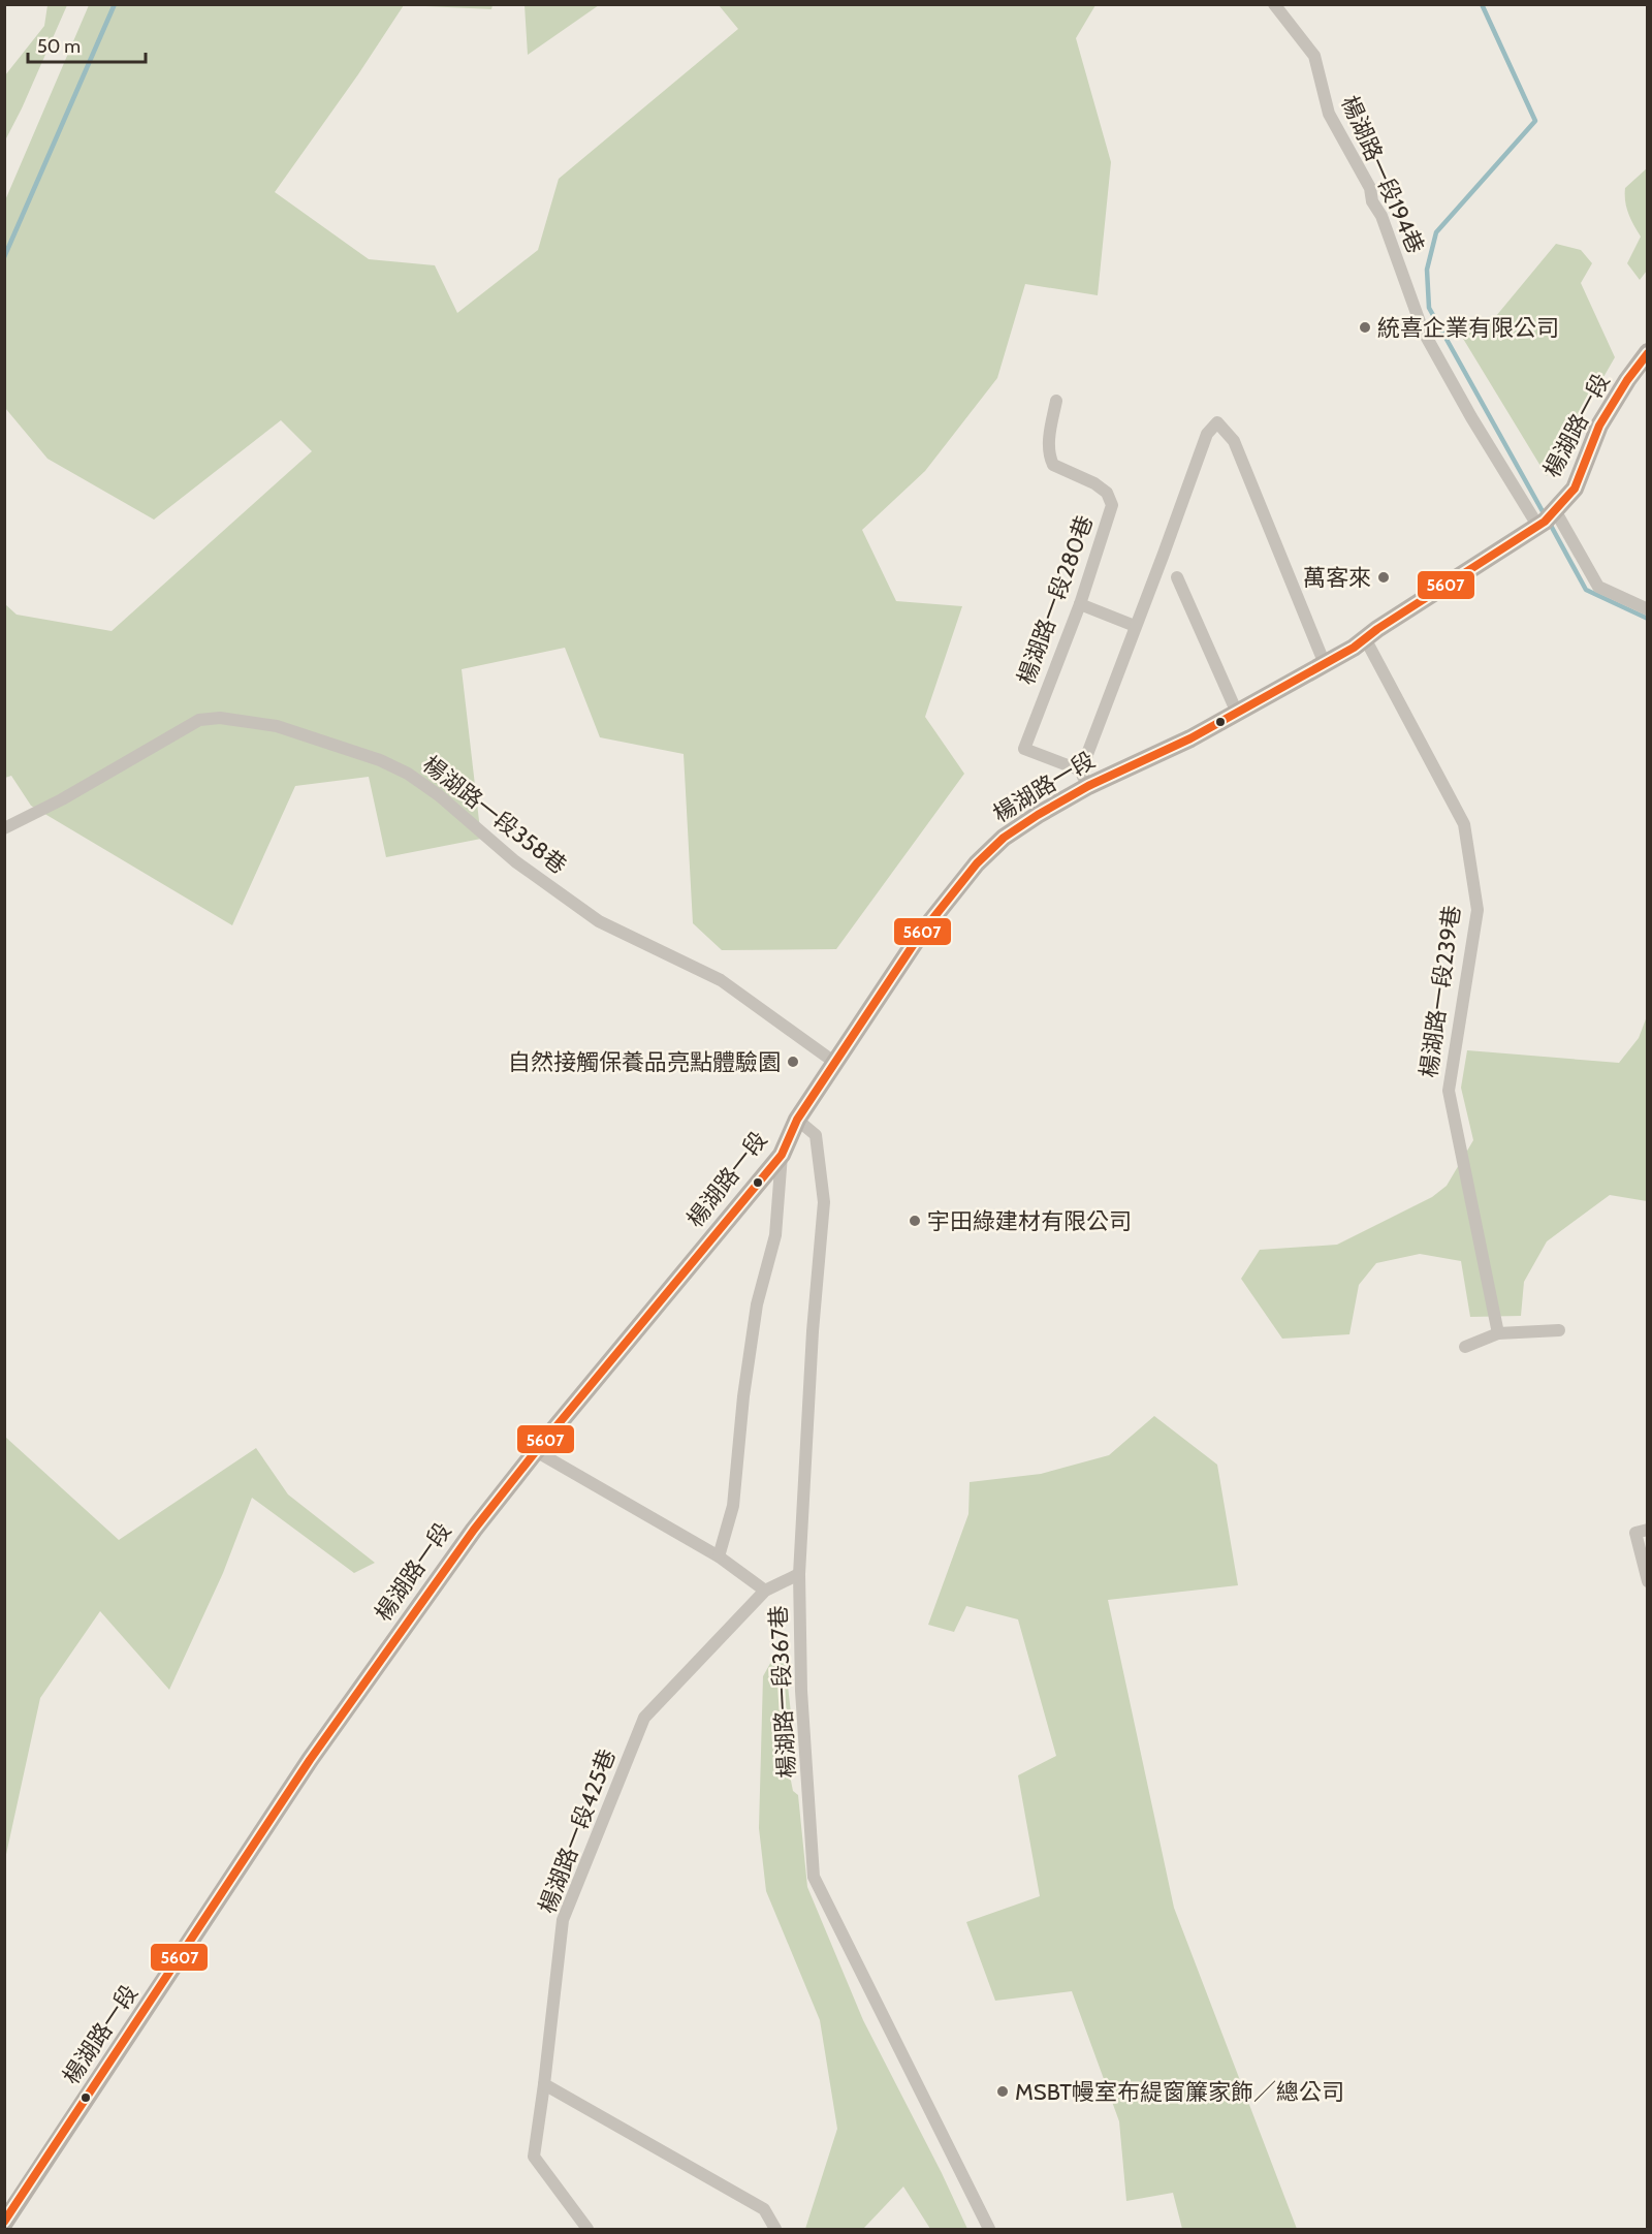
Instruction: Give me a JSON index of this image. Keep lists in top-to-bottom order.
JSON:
{
  "streets": {
    "street": [
      "楊湖路一段194巷",
      "楊湖路一段",
      "楊湖路一段280巷",
      "楊湖路一段358巷",
      "楊湖路一段239巷",
      "楊湖路一段367巷",
      "楊湖路一段425巷"
    ]
  },
  "crossings": [
    ["楊湖路一段194巷", "楊湖路一段"],
    ["楊湖路一段", "楊湖路一段280巷"],
    ["楊湖路一段", "楊湖路一段358巷"],
    ["楊湖路一段", "楊湖路一段239巷"],
    ["楊湖路一段", "楊湖路一段367巷"],
    ["楊湖路一段367巷", "楊湖路一段425巷"]
  ],
  "places": [
    "統喜企業有限公司",
    "萬客來",
    "自然接觸保養品亮點體驗園",
    "宇田綠建材有限公司",
    "MSBT幔室布緹窗簾家飾／總公司"
  ],
  "lines": ["transit line 5607"],
  "scale_bar": "50 m"
}
